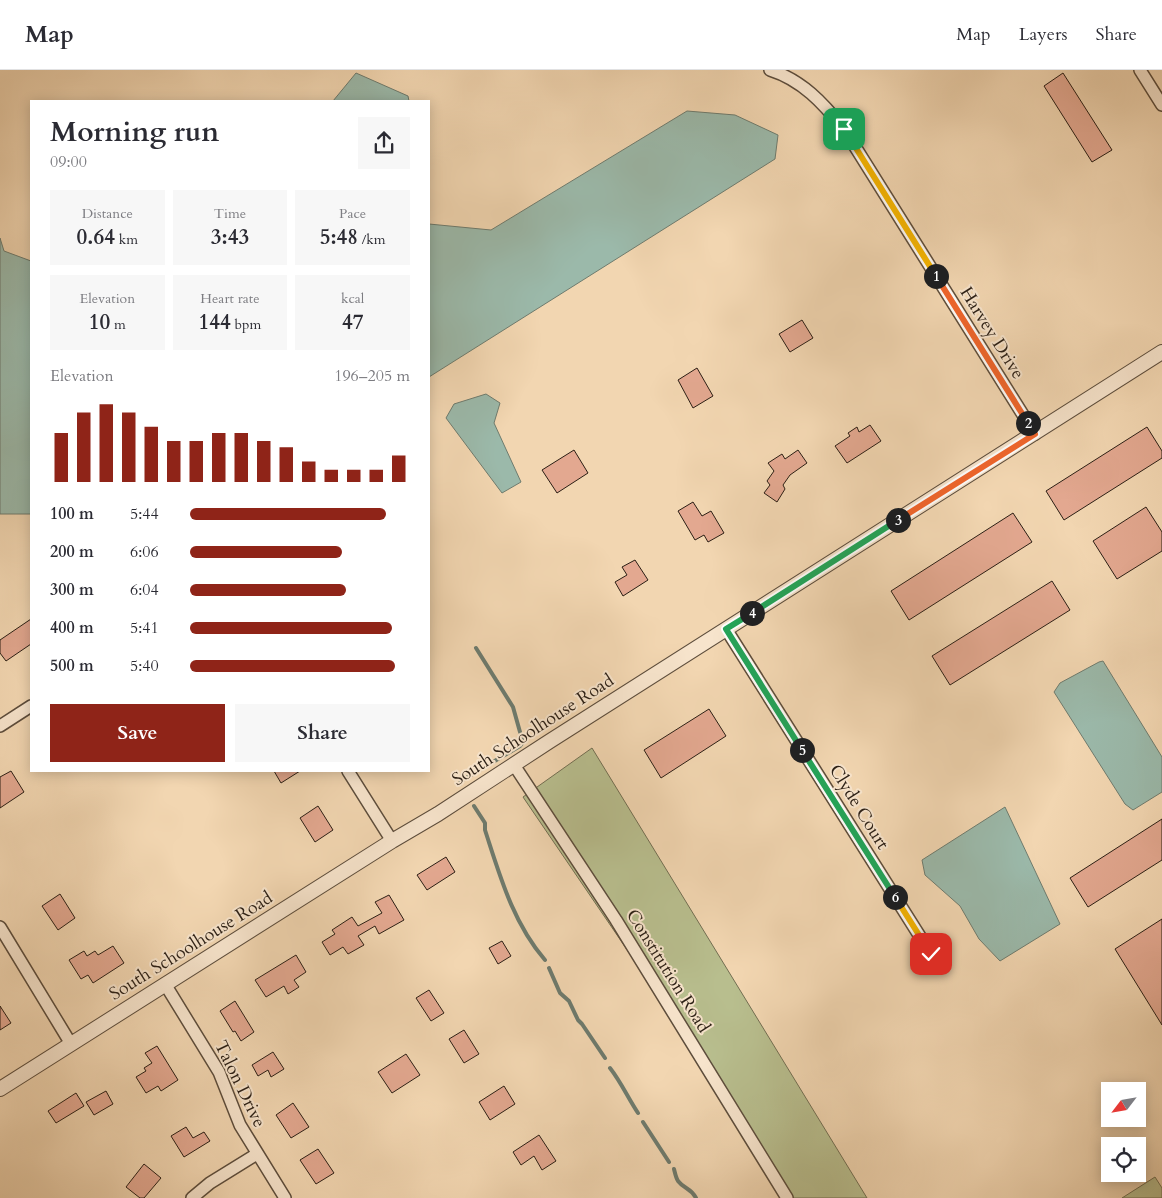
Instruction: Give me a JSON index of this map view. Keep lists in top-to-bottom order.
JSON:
{
  "streets": {
    "street": [
      "Harvey Drive",
      "South Schoolhouse Road",
      "Clyde Court",
      "Constitution Road",
      "Talon Drive"
    ]
  },
  "crossings": [
    ["Harvey Drive", "South Schoolhouse Road"],
    ["South Schoolhouse Road", "Clyde Court"],
    ["South Schoolhouse Road", "Constitution Road"],
    ["South Schoolhouse Road", "Talon Drive"]
  ],
  "north": "bottom left",
  "page": {
    "header": "Map",
    "nav": ["Map", "Layers", "Share"],
    "heading": ["Morning run", "09:00"],
    "stats": [
      ["Distance", "0.64 km"],
      ["Time", "3:43"],
      ["Pace", "5:48 /km"],
      ["Elevation", "10 m"],
      ["Heart rate", "144 bpm"],
      ["kcal", "47"]
    ],
    "pins": [
      "1",
      "2",
      "3",
      "4",
      "5",
      "6"
    ],
    "chart": ["Elevation", "196–205 m"],
    "list": [
      {
        "name": "100 m",
        "note": "5:44"
      },
      {
        "name": "200 m",
        "note": "6:06"
      },
      {
        "name": "300 m",
        "note": "6:04"
      },
      {
        "name": "400 m",
        "note": "5:41"
      },
      {
        "name": "500 m",
        "note": "5:40"
      }
    ],
    "buttons": ["Save", "Share"]
  }
}
